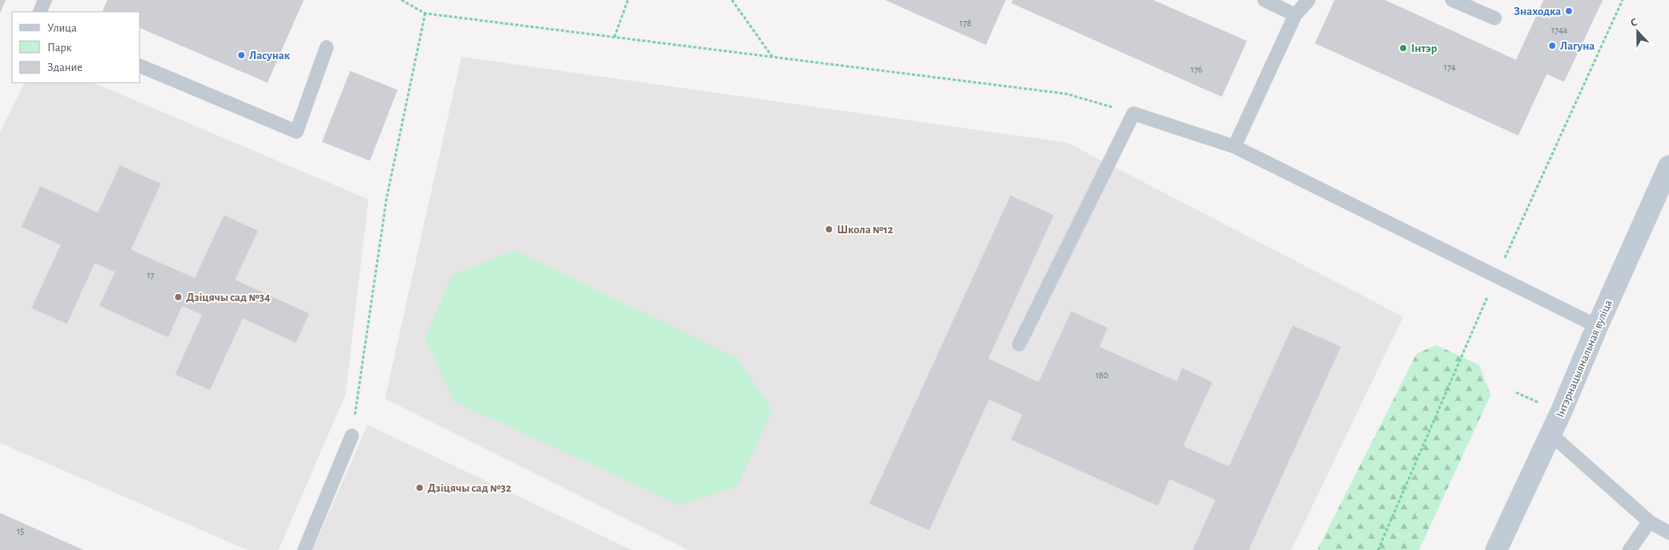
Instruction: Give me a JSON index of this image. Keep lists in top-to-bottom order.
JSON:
{
  "streets": {
    "main road": ["Інтэрнацыянальная вуліца"]
  },
  "places": [
    "Знаходка",
    "Лагуна",
    "Інтэр",
    "Ласунак",
    "Школа №12",
    "Дзіцячы сад №34",
    "Дзіцячы сад №32"
  ],
  "house_numbers": [
    "178",
    "174а",
    "174",
    "176",
    "17",
    "180",
    "15"
  ],
  "legend": ["Улица", "Парк", "Здание"],
  "north": "top"
}
